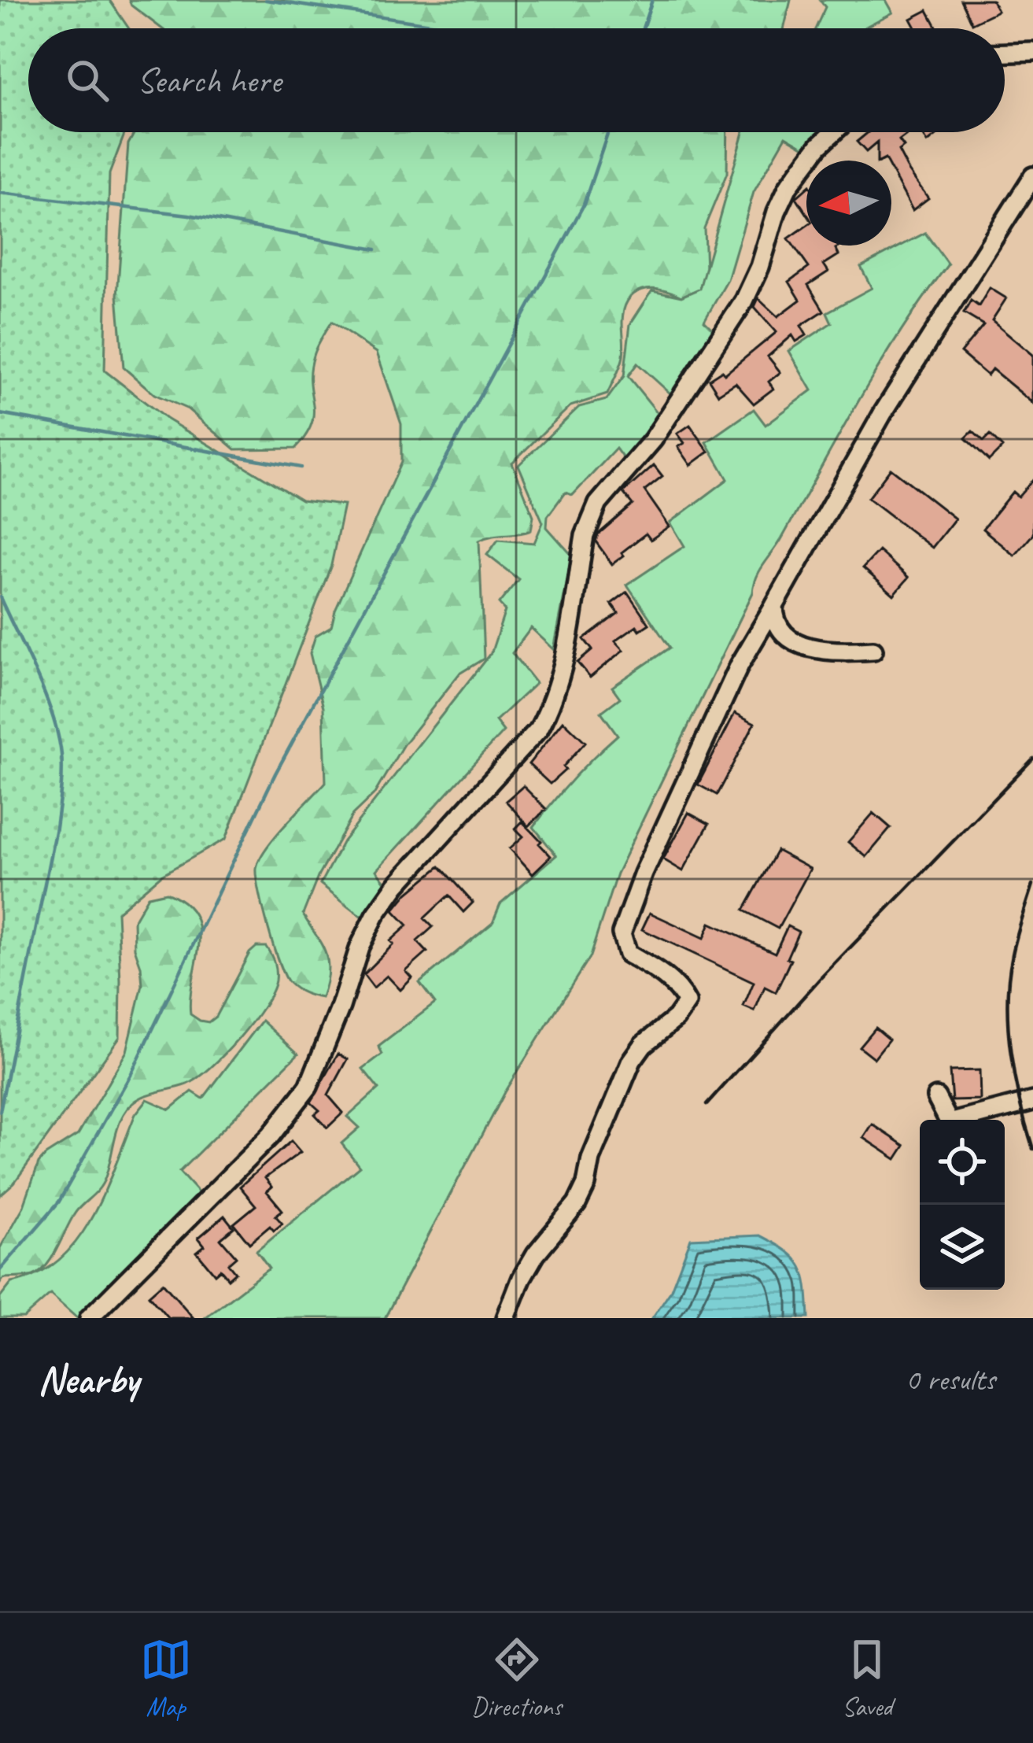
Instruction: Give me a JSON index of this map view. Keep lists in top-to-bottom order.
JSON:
{
  "north": "left",
  "page": {
    "search": "Search here",
    "heading": ["Nearby", "0 results"],
    "nav": ["Map", "Directions", "Saved"]
  }
}
